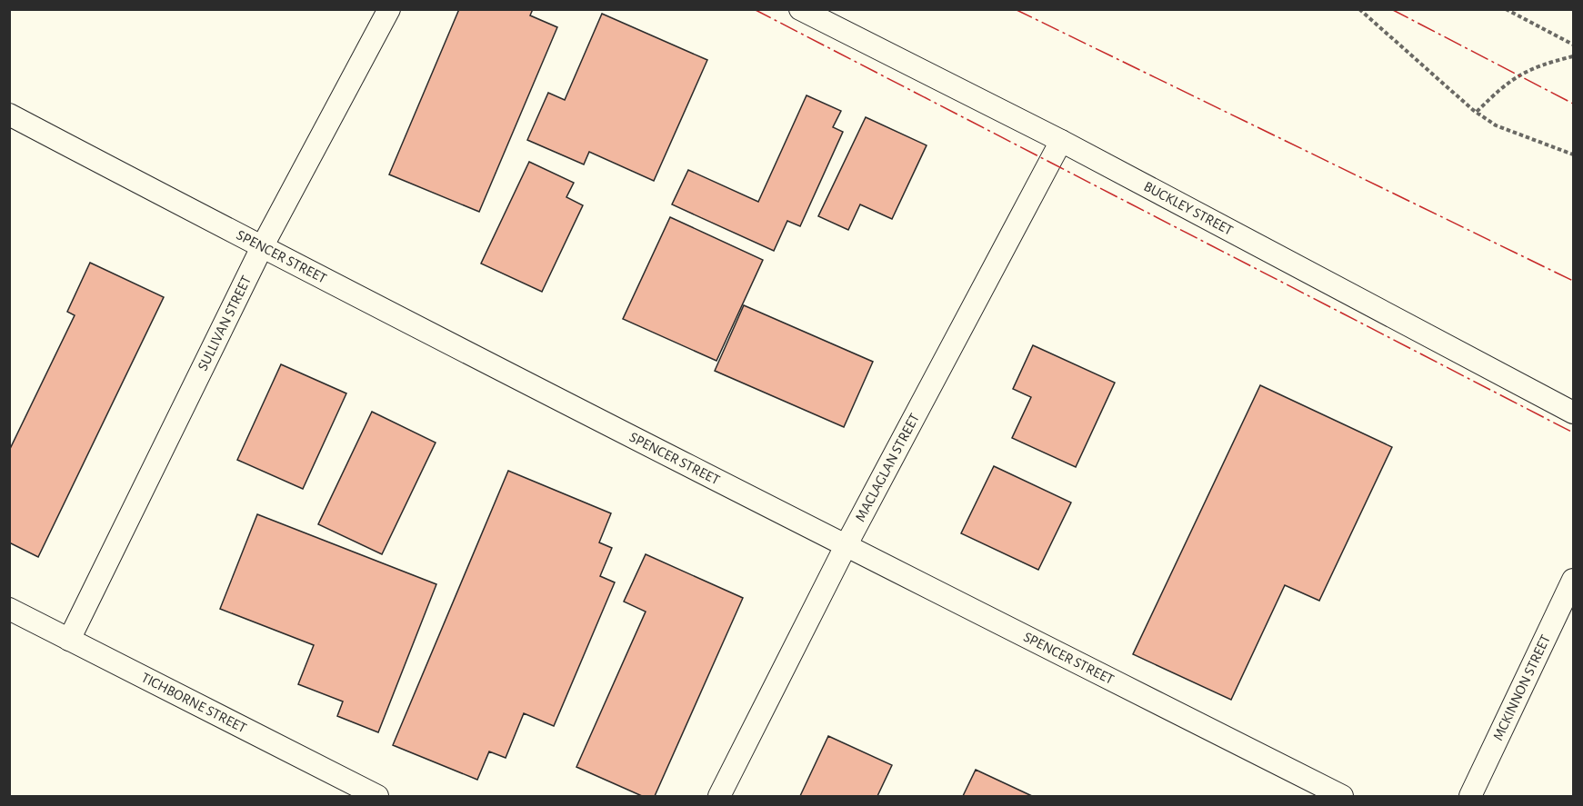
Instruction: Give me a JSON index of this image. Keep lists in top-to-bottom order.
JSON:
{
  "streets": {
    "street": [
      "BUCKLEY STREET",
      "SPENCER STREET",
      "SULLIVAN STREET",
      "MACLAGLAN STREET",
      "MCKINNON STREET",
      "TICHBORNE STREET"
    ]
  },
  "crossings": [
    ["BUCKLEY STREET", "MACLAGLAN STREET"],
    ["SPENCER STREET", "SULLIVAN STREET"],
    ["SPENCER STREET", "MACLAGLAN STREET"],
    ["SULLIVAN STREET", "TICHBORNE STREET"]
  ]
}
